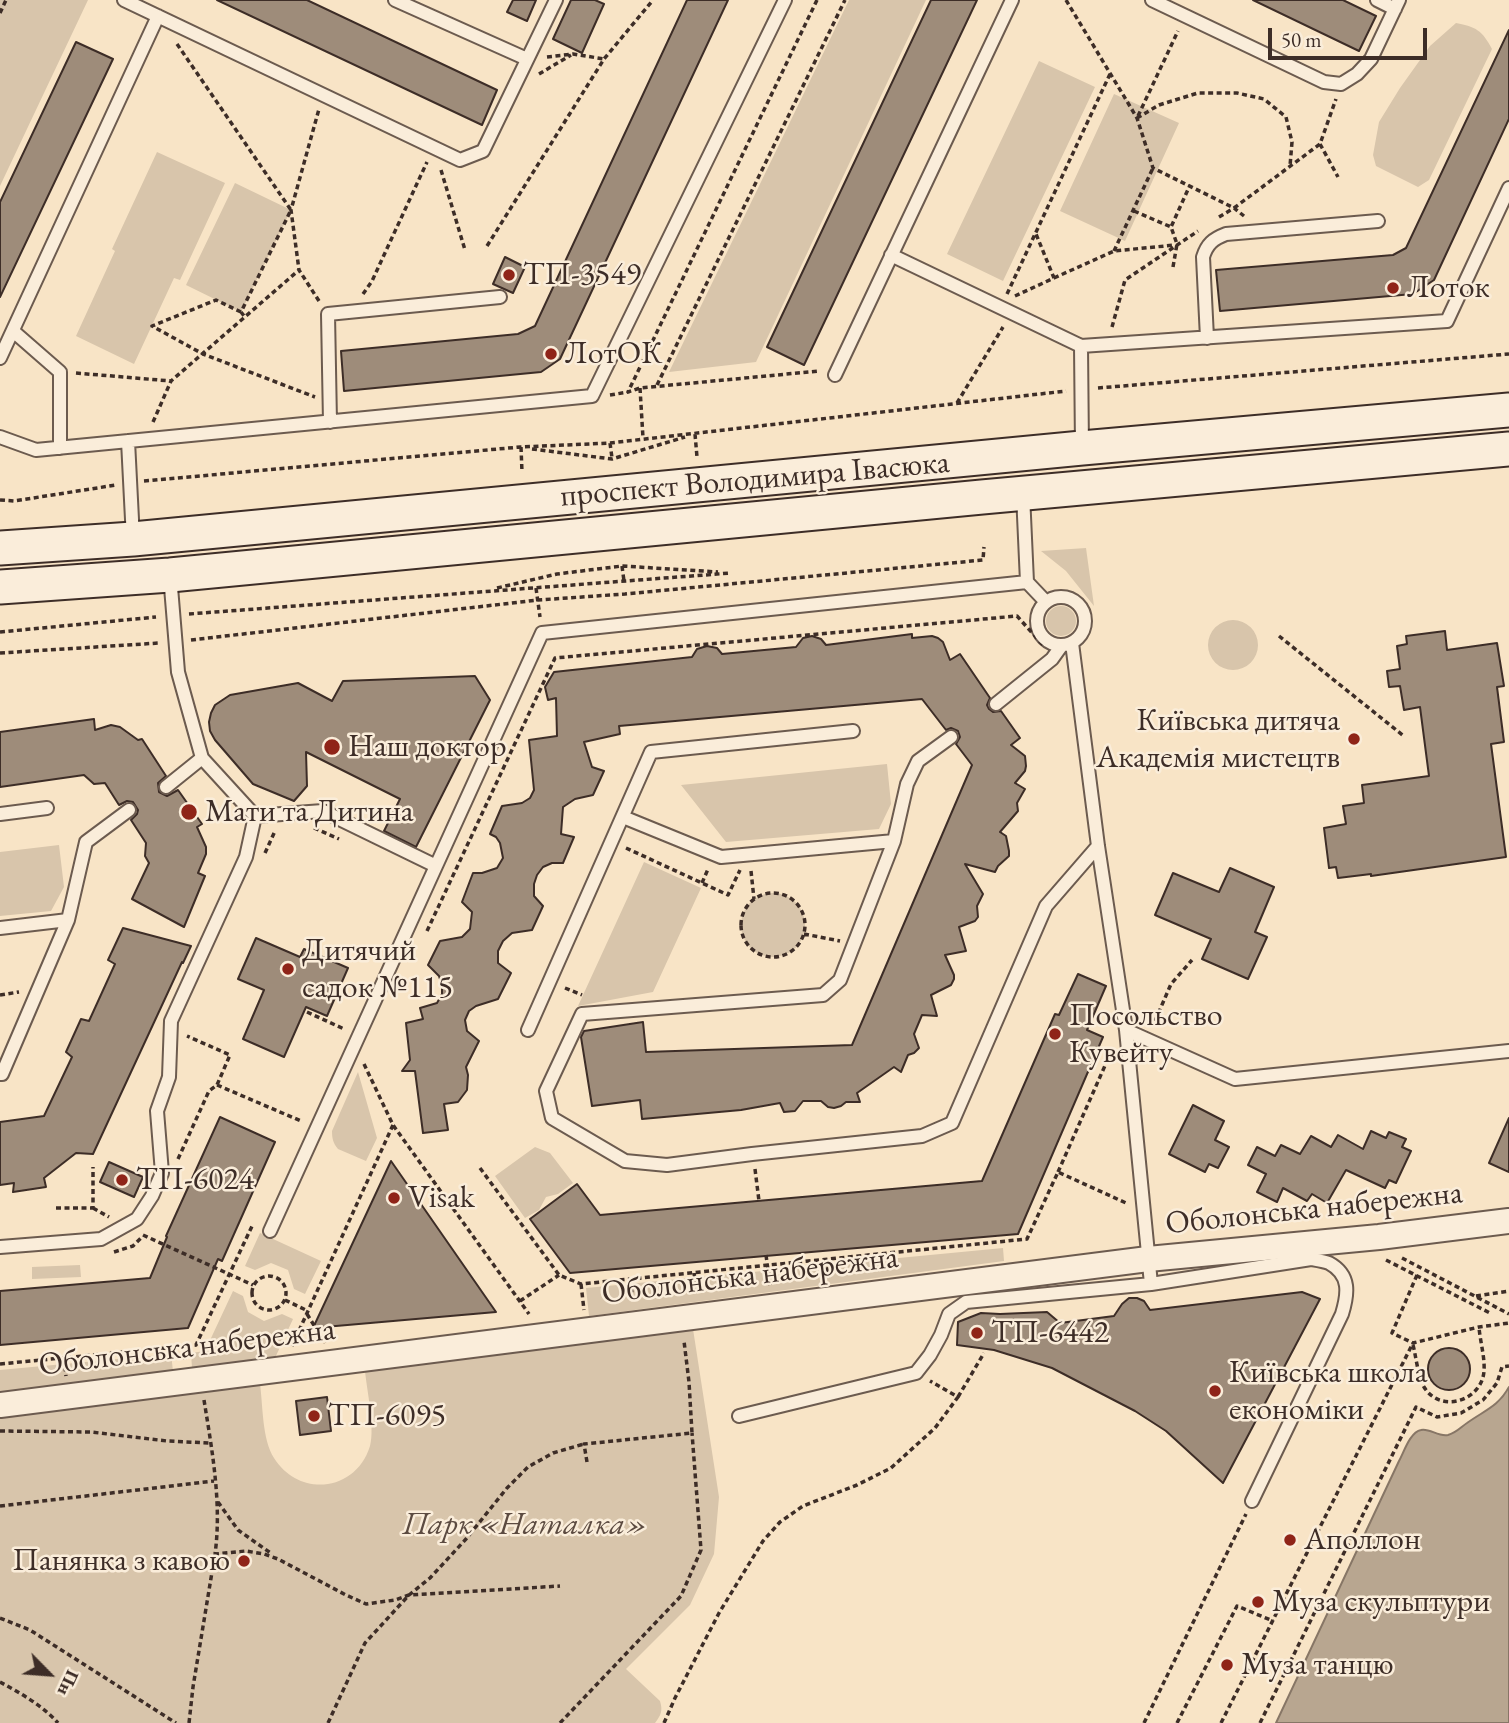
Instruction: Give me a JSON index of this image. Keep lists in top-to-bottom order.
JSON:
{
  "streets": {
    "main road": ["проспект Володимира Івасюка"],
    "street": ["Оболонська набережна"]
  },
  "parks": ["Парк «Наталка»"],
  "places": [
    "ТП-3549",
    "Лоток",
    "ЛотОК",
    "Київська дитяча Академія мистецтв",
    "Наш доктор",
    "Мати та Дитина",
    "Дитячий садок №115",
    "Посольство Кувейту",
    "ТП-6024",
    "Visak",
    "ТП-6442",
    "Київська школа економіки",
    "ТП-6095",
    "Аполлон",
    "Панянка з кавою",
    "Муза скульптури",
    "Муза танцю"
  ],
  "scale_bar": "50 m",
  "north": "bottom right"
}
